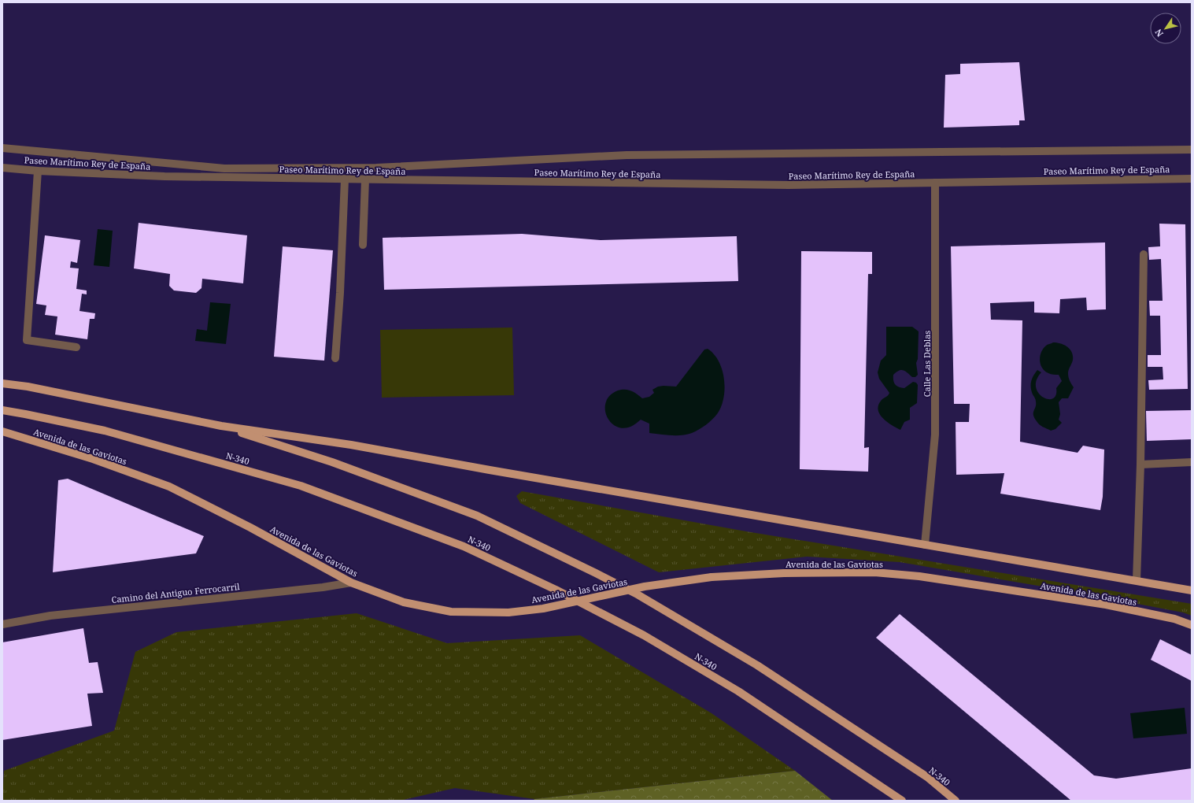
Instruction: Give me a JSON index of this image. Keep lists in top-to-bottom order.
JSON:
{
  "streets": {
    "main road": ["Avenida de las Gaviotas", "N-340"],
    "street": ["Paseo Marítimo Rey de España", "Calle Las Deblas", "Camino del Antiguo Ferrocarril"]
  },
  "crossings": [
    ["Paseo Marítimo Rey de España", "Calle Las Deblas"],
    ["Avenida de las Gaviotas", "Camino del Antiguo Ferrocarril"]
  ],
  "north": "bottom left"
}
